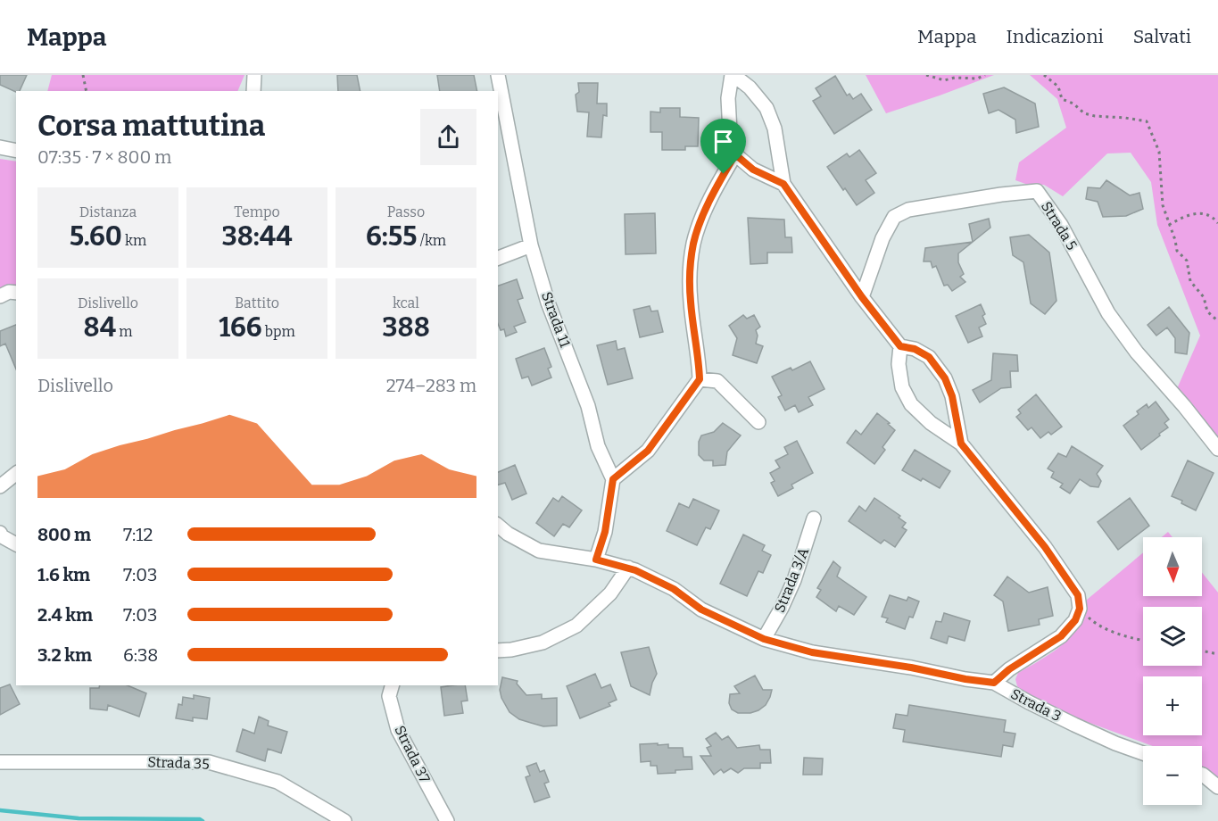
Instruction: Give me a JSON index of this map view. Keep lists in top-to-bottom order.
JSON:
{
  "streets": {
    "street": [
      "Strada 5",
      "Strada 11",
      "Strada 3/A",
      "Strada 3",
      "Strada 37",
      "Strada 35"
    ]
  },
  "crossings": [
    ["Strada 3/A", "Strada 3"]
  ],
  "north": "bottom",
  "page": {
    "header": "Mappa",
    "nav": ["Mappa", "Indicazioni", "Salvati"],
    "heading": ["Corsa mattutina", "07:35 · 7 × 800 m"],
    "stats": [
      ["Distanza", "5.60 km"],
      ["Tempo", "38:44"],
      ["Passo", "6:55 /km"],
      ["Dislivello", "84 m"],
      ["Battito", "166 bpm"],
      ["kcal", "388"]
    ],
    "chart": ["Dislivello", "274–283 m"],
    "list": [
      {
        "name": "800 m",
        "note": "7:12"
      },
      {
        "name": "1.6 km",
        "note": "7:03"
      },
      {
        "name": "2.4 km",
        "note": "7:03"
      },
      {
        "name": "3.2 km",
        "note": "6:38"
      }
    ],
    "map_buttons": ["+", "−"]
  }
}
